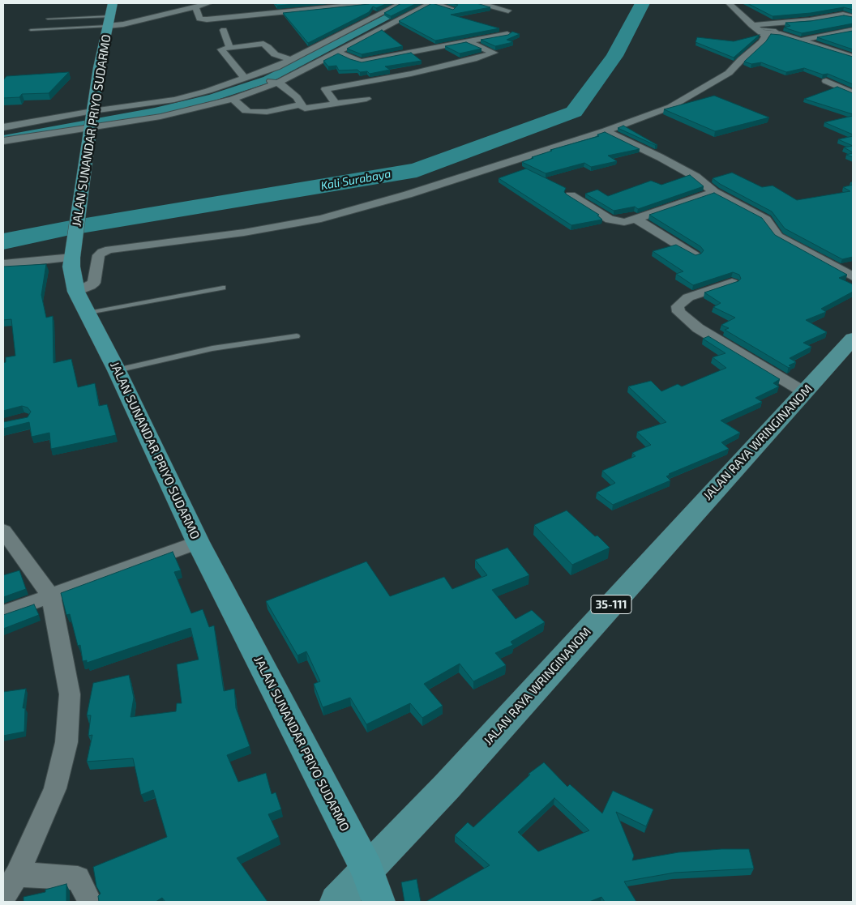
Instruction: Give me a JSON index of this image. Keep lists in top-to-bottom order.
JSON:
{
  "streets": {
    "highway": ["JALAN SUNANDAR PRIYO SUDARMO"],
    "main road": ["JALAN RAYA WRINGINANOM", "35-111"]
  },
  "crossings": [
    ["JALAN SUNANDAR PRIYO SUDARMO", "JALAN RAYA WRINGINANOM"]
  ],
  "water": ["Kali Surabaya"]
}
